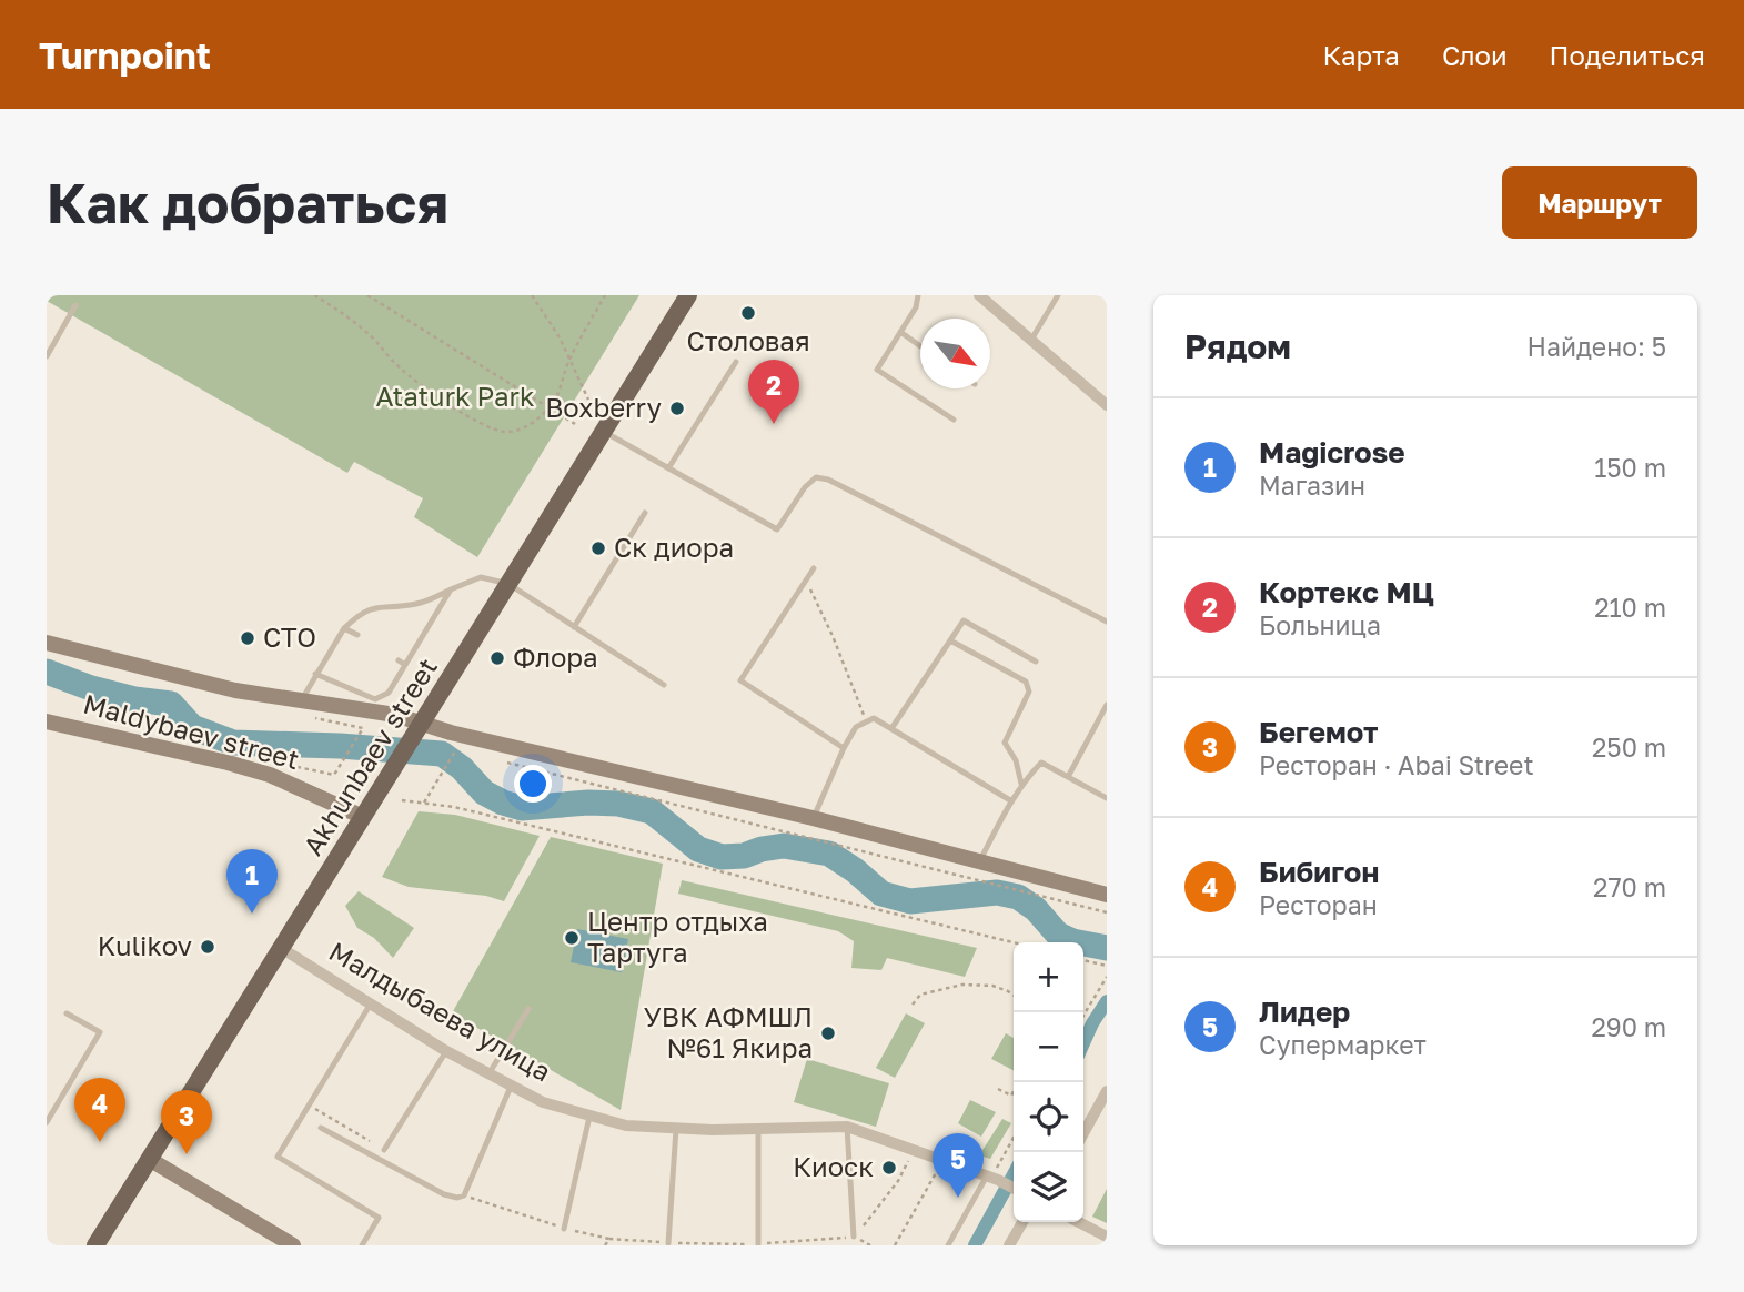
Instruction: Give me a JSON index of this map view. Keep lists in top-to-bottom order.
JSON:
{
  "streets": {
    "main road": ["Akhunbaev street"],
    "street": ["Maldybaev street", "Малдыбаева улица"]
  },
  "crossings": [
    ["Maldybaev street", "Akhunbaev street"],
    ["Akhunbaev street", "Малдыбаева улица"]
  ],
  "parks": ["Ataturk Park"],
  "places": [
    "Столовая",
    "Boxberry",
    "Ск диора",
    "CTO",
    "Флора",
    "Центр отдыха Тартуга",
    "Kulikov",
    "УВК АФМШЛ №61 Якира",
    "Киоск"
  ],
  "north": "bottom right",
  "page": {
    "header": "Turnpoint",
    "nav": ["Карта", "Слои", "Поделиться"],
    "buttons": "Маршрут",
    "title": "Как добраться",
    "heading": ["Рядом", "Найдено: 5"],
    "pins": [
      "2",
      "1",
      "4",
      "3",
      "5"
    ],
    "list": [
      {
        "mark": "1",
        "name": "Magicrose",
        "note": "Магазин",
        "value": "150 m"
      },
      {
        "mark": "2",
        "name": "Кортекс МЦ",
        "note": "Больница",
        "value": "210 m"
      },
      {
        "mark": "3",
        "name": "Бегемот",
        "note": "Ресторан · Abai Street",
        "value": "250 m"
      },
      {
        "mark": "4",
        "name": "Бибигон",
        "note": "Ресторан",
        "value": "270 m"
      },
      {
        "mark": "5",
        "name": "Лидер",
        "note": "Супермаркет",
        "value": "290 m"
      }
    ],
    "map_buttons": ["+", "−"]
  }
}
